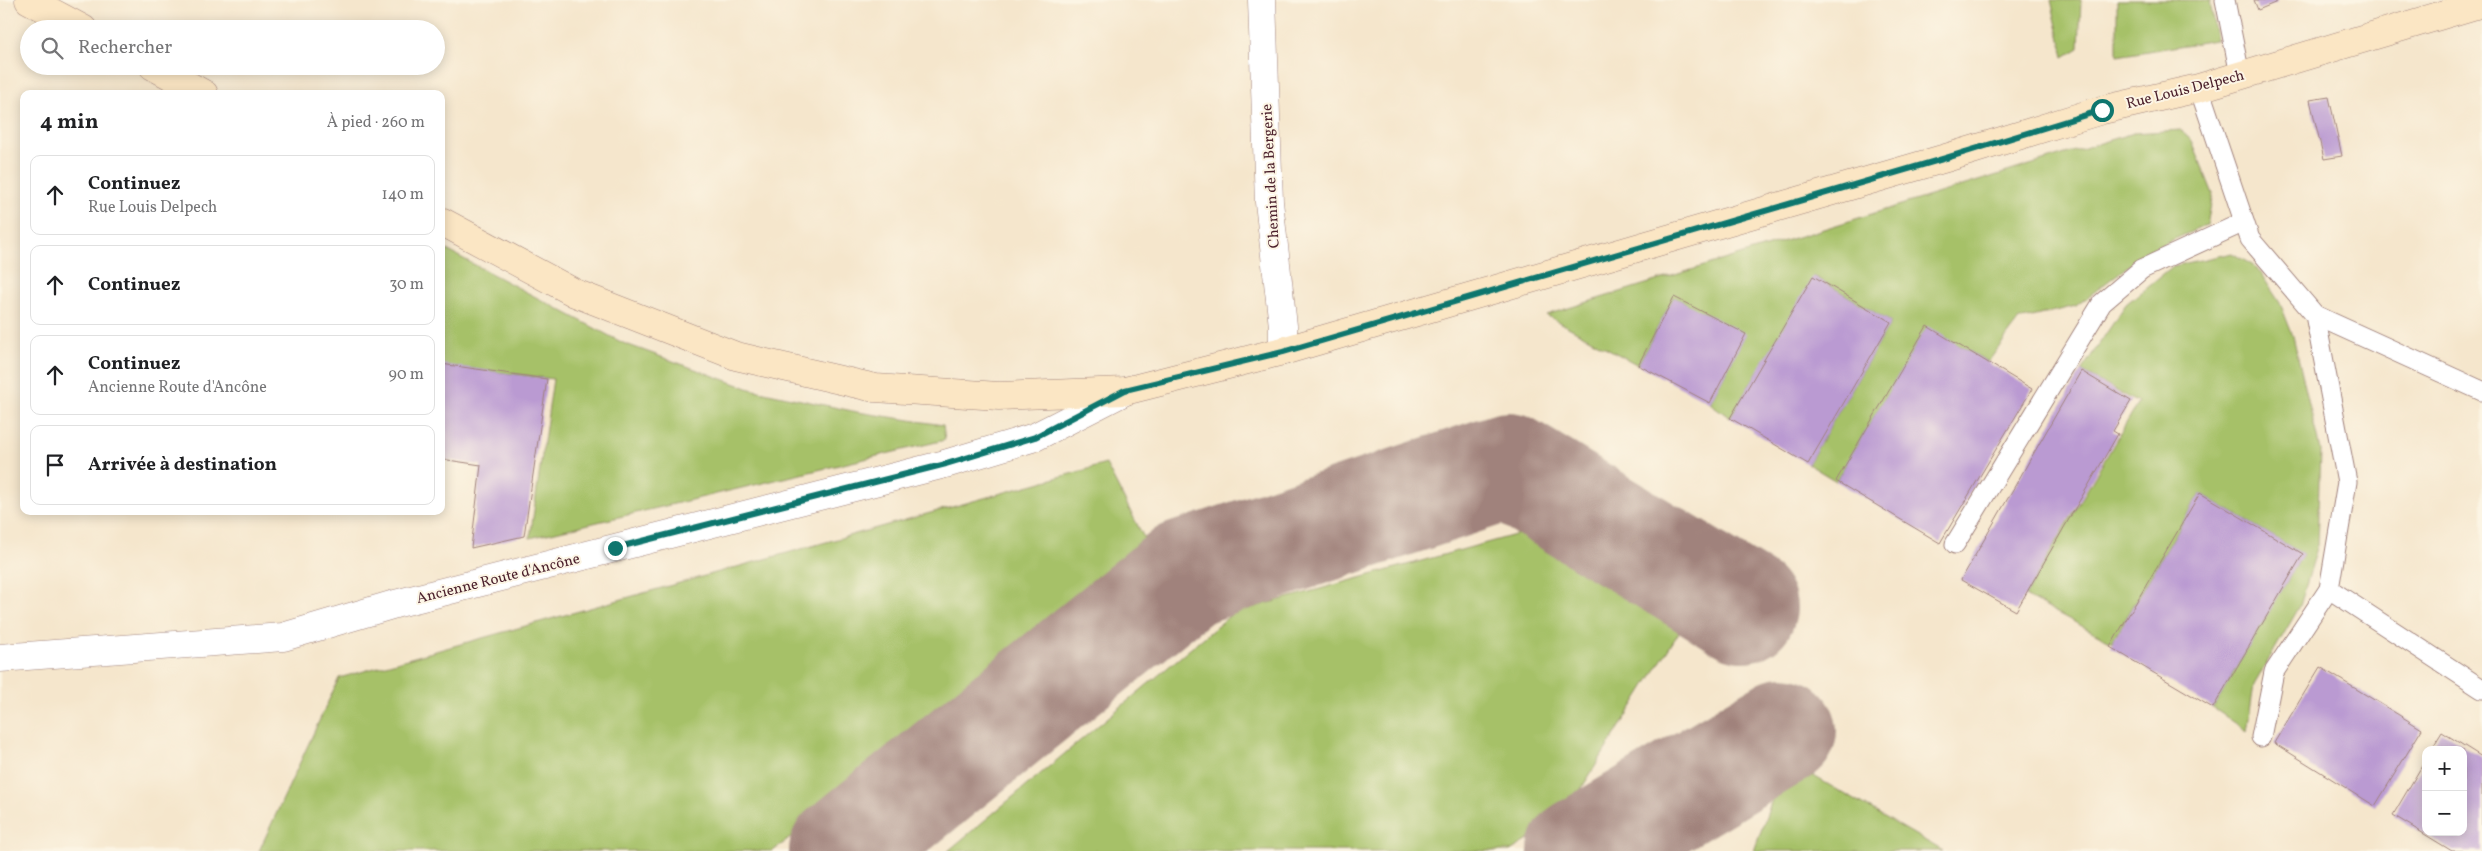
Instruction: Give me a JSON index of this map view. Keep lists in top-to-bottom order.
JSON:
{
  "streets": {
    "street": ["Rue Louis Delpech", "Chemin de la Bergerie", "Ancienne Route d'Ancône"]
  },
  "crossings": [
    ["Rue Louis Delpech", "Chemin de la Bergerie"],
    ["Rue Louis Delpech", "Ancienne Route d'Ancône"]
  ],
  "page": {
    "search": "Rechercher",
    "heading": ["4 min", "À pied · 260 m"],
    "list": [
      ["Continuez", "Rue Louis Delpech", "140 m"],
      ["Continuez", "30 m"],
      ["Continuez", "Ancienne Route d'Ancône", "90 m"],
      "Arrivée à destination"
    ],
    "map_buttons": ["+", "−"]
  }
}
